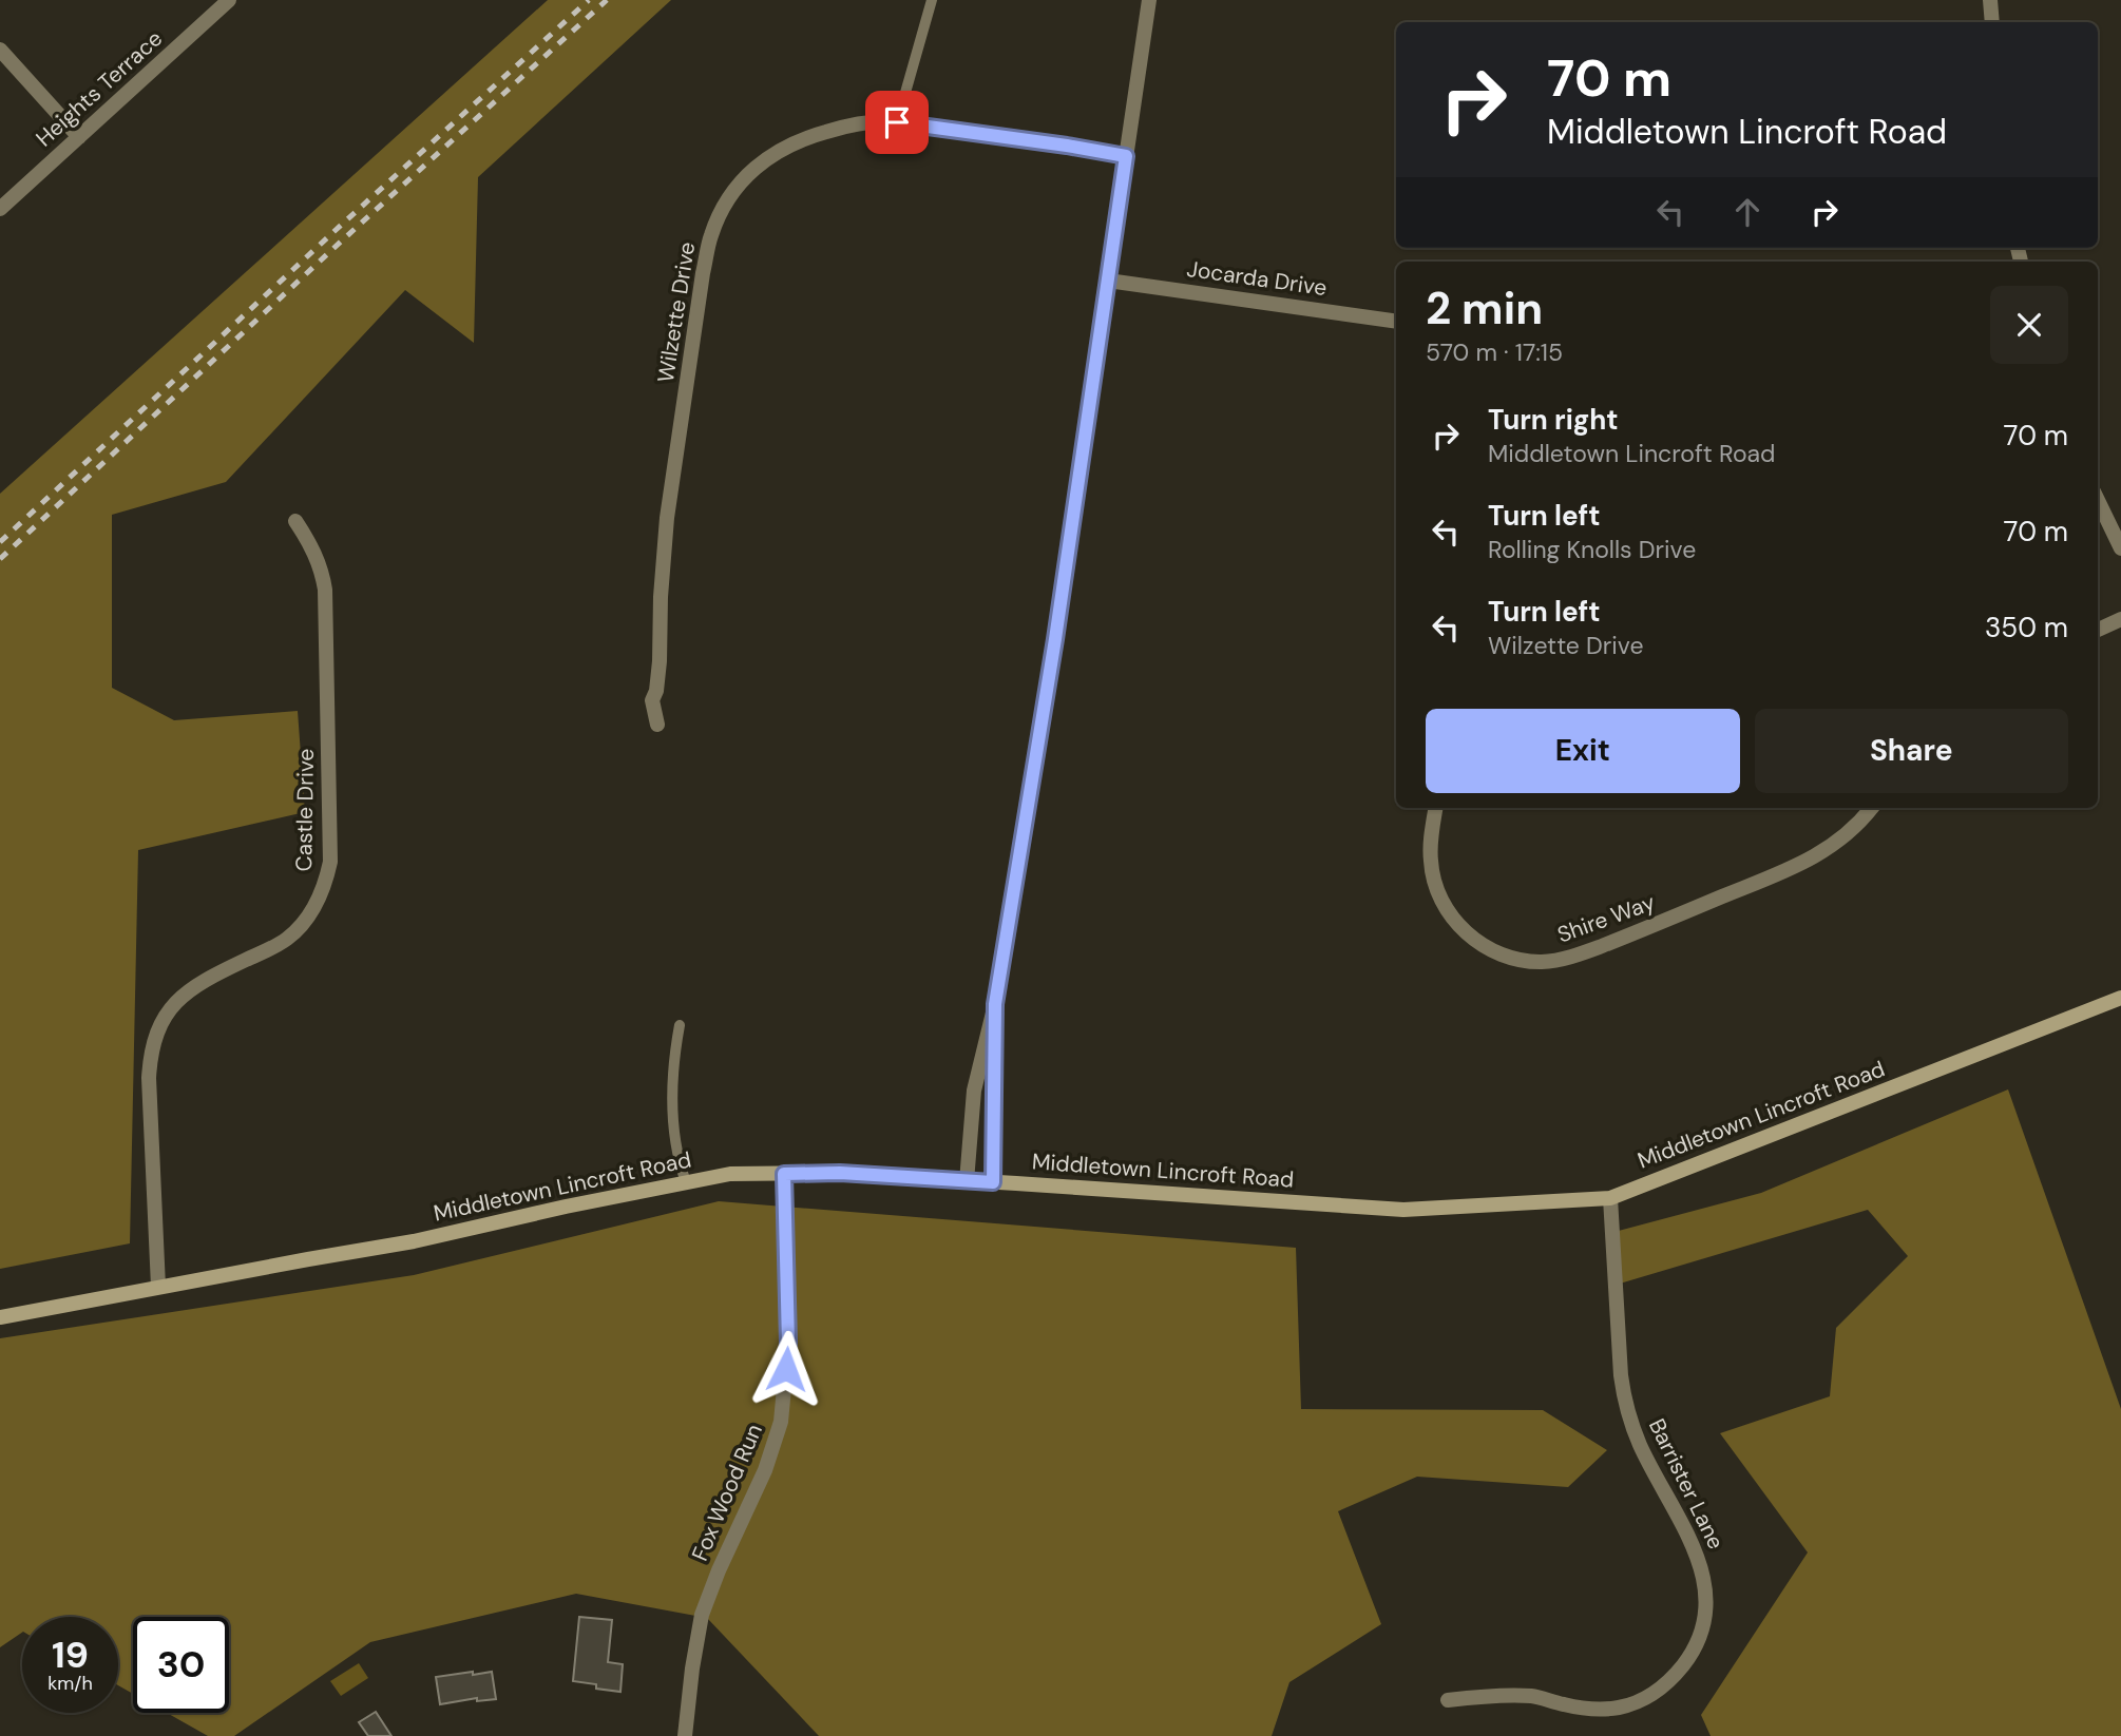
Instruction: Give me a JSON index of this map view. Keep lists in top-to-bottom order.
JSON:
{
  "streets": {
    "main road": ["Middletown Lincroft Road"],
    "street": [
      "Heights Terrace",
      "Jocarda Drive",
      "Wilzette Drive",
      "Castle Drive",
      "Shire Way",
      "Barrister Lane",
      "Fox Wood Run"
    ]
  },
  "crossings": [
    ["Castle Drive", "Middletown Lincroft Road"],
    ["Middletown Lincroft Road", "Barrister Lane"],
    ["Middletown Lincroft Road", "Fox Wood Run"]
  ],
  "page": {
    "turn": ["70 m", "Middletown Lincroft Road"],
    "heading": ["2 min", "570 m · 17:15"],
    "list": [
      {
        "name": "Turn right",
        "note": "Middletown Lincroft Road",
        "value": "70 m"
      },
      {
        "name": "Turn left",
        "note": "Rolling Knolls Drive",
        "value": "70 m"
      },
      {
        "name": "Turn left",
        "note": "Wilzette Drive",
        "value": "350 m"
      }
    ],
    "buttons": ["Exit", "Share"],
    "speed": "19 km/h",
    "limit": "30"
  }
}
